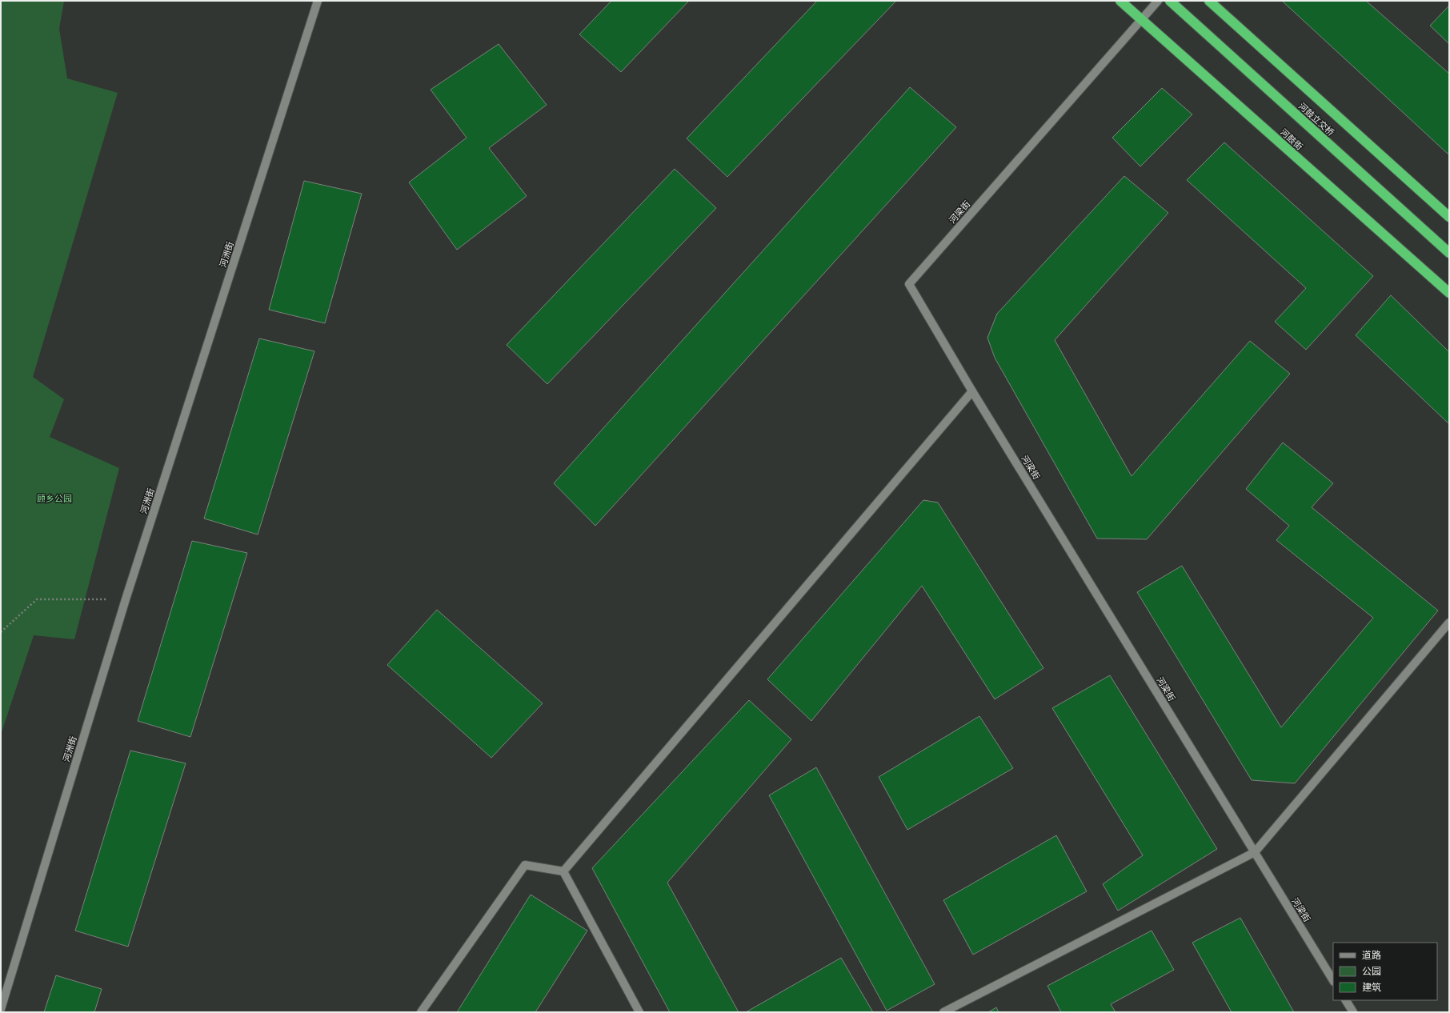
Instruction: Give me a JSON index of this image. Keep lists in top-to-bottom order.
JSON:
{
  "streets": {
    "highway": ["河鼓立交桥", "河鼓街"],
    "street": ["河梁街", "河洲街"]
  },
  "crossings": [
    ["河鼓街", "河梁街"]
  ],
  "parks": ["顾乡公园"],
  "legend": ["道路", "公园", "建筑"]
}
